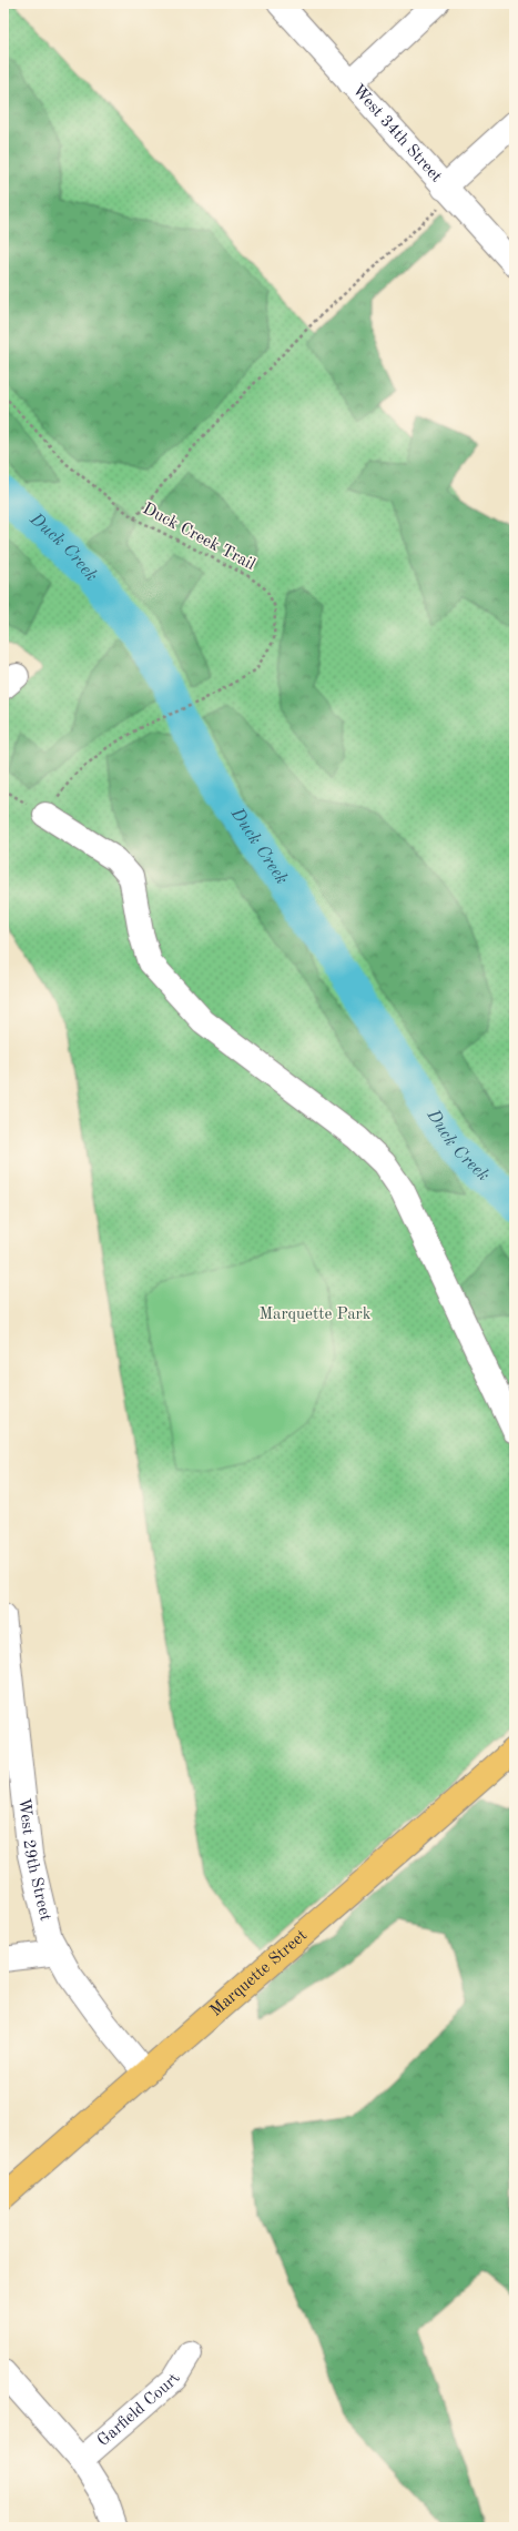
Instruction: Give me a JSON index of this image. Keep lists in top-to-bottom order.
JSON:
{
  "streets": {
    "main road": ["Marquette Street"],
    "street": ["West 34th Street", "West 29th Street", "Garfield Court"],
    "path": ["Duck Creek Trail"]
  },
  "crossings": [
    ["West 29th Street", "Marquette Street"]
  ],
  "water": ["Duck Creek"],
  "parks": ["Marquette Park"]
}
